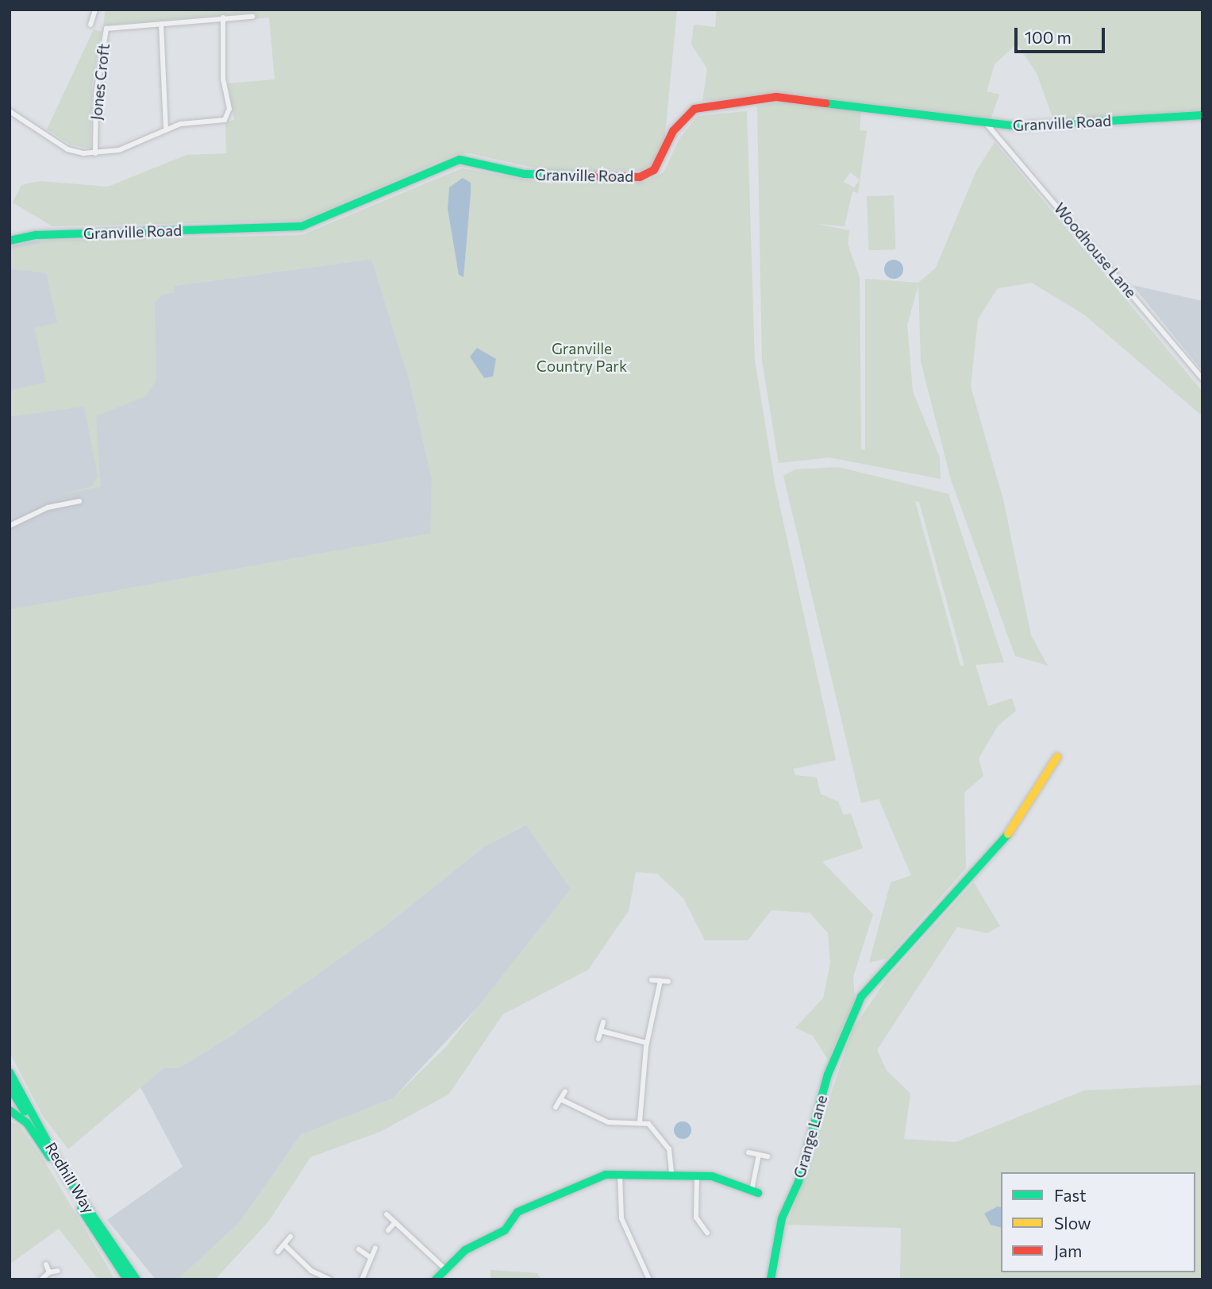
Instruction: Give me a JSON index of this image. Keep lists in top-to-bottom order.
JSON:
{
  "streets": {
    "street": [
      "Jones Croft",
      "Granville Road",
      "Woodhouse Lane",
      "Grange Lane",
      "Redhill Way"
    ]
  },
  "crossings": [
    ["Granville Road", "Woodhouse Lane"]
  ],
  "parks": ["Granville Country Park"],
  "legend": ["Fast", "Slow", "Jam"],
  "scale_bar": "100 m"
}
